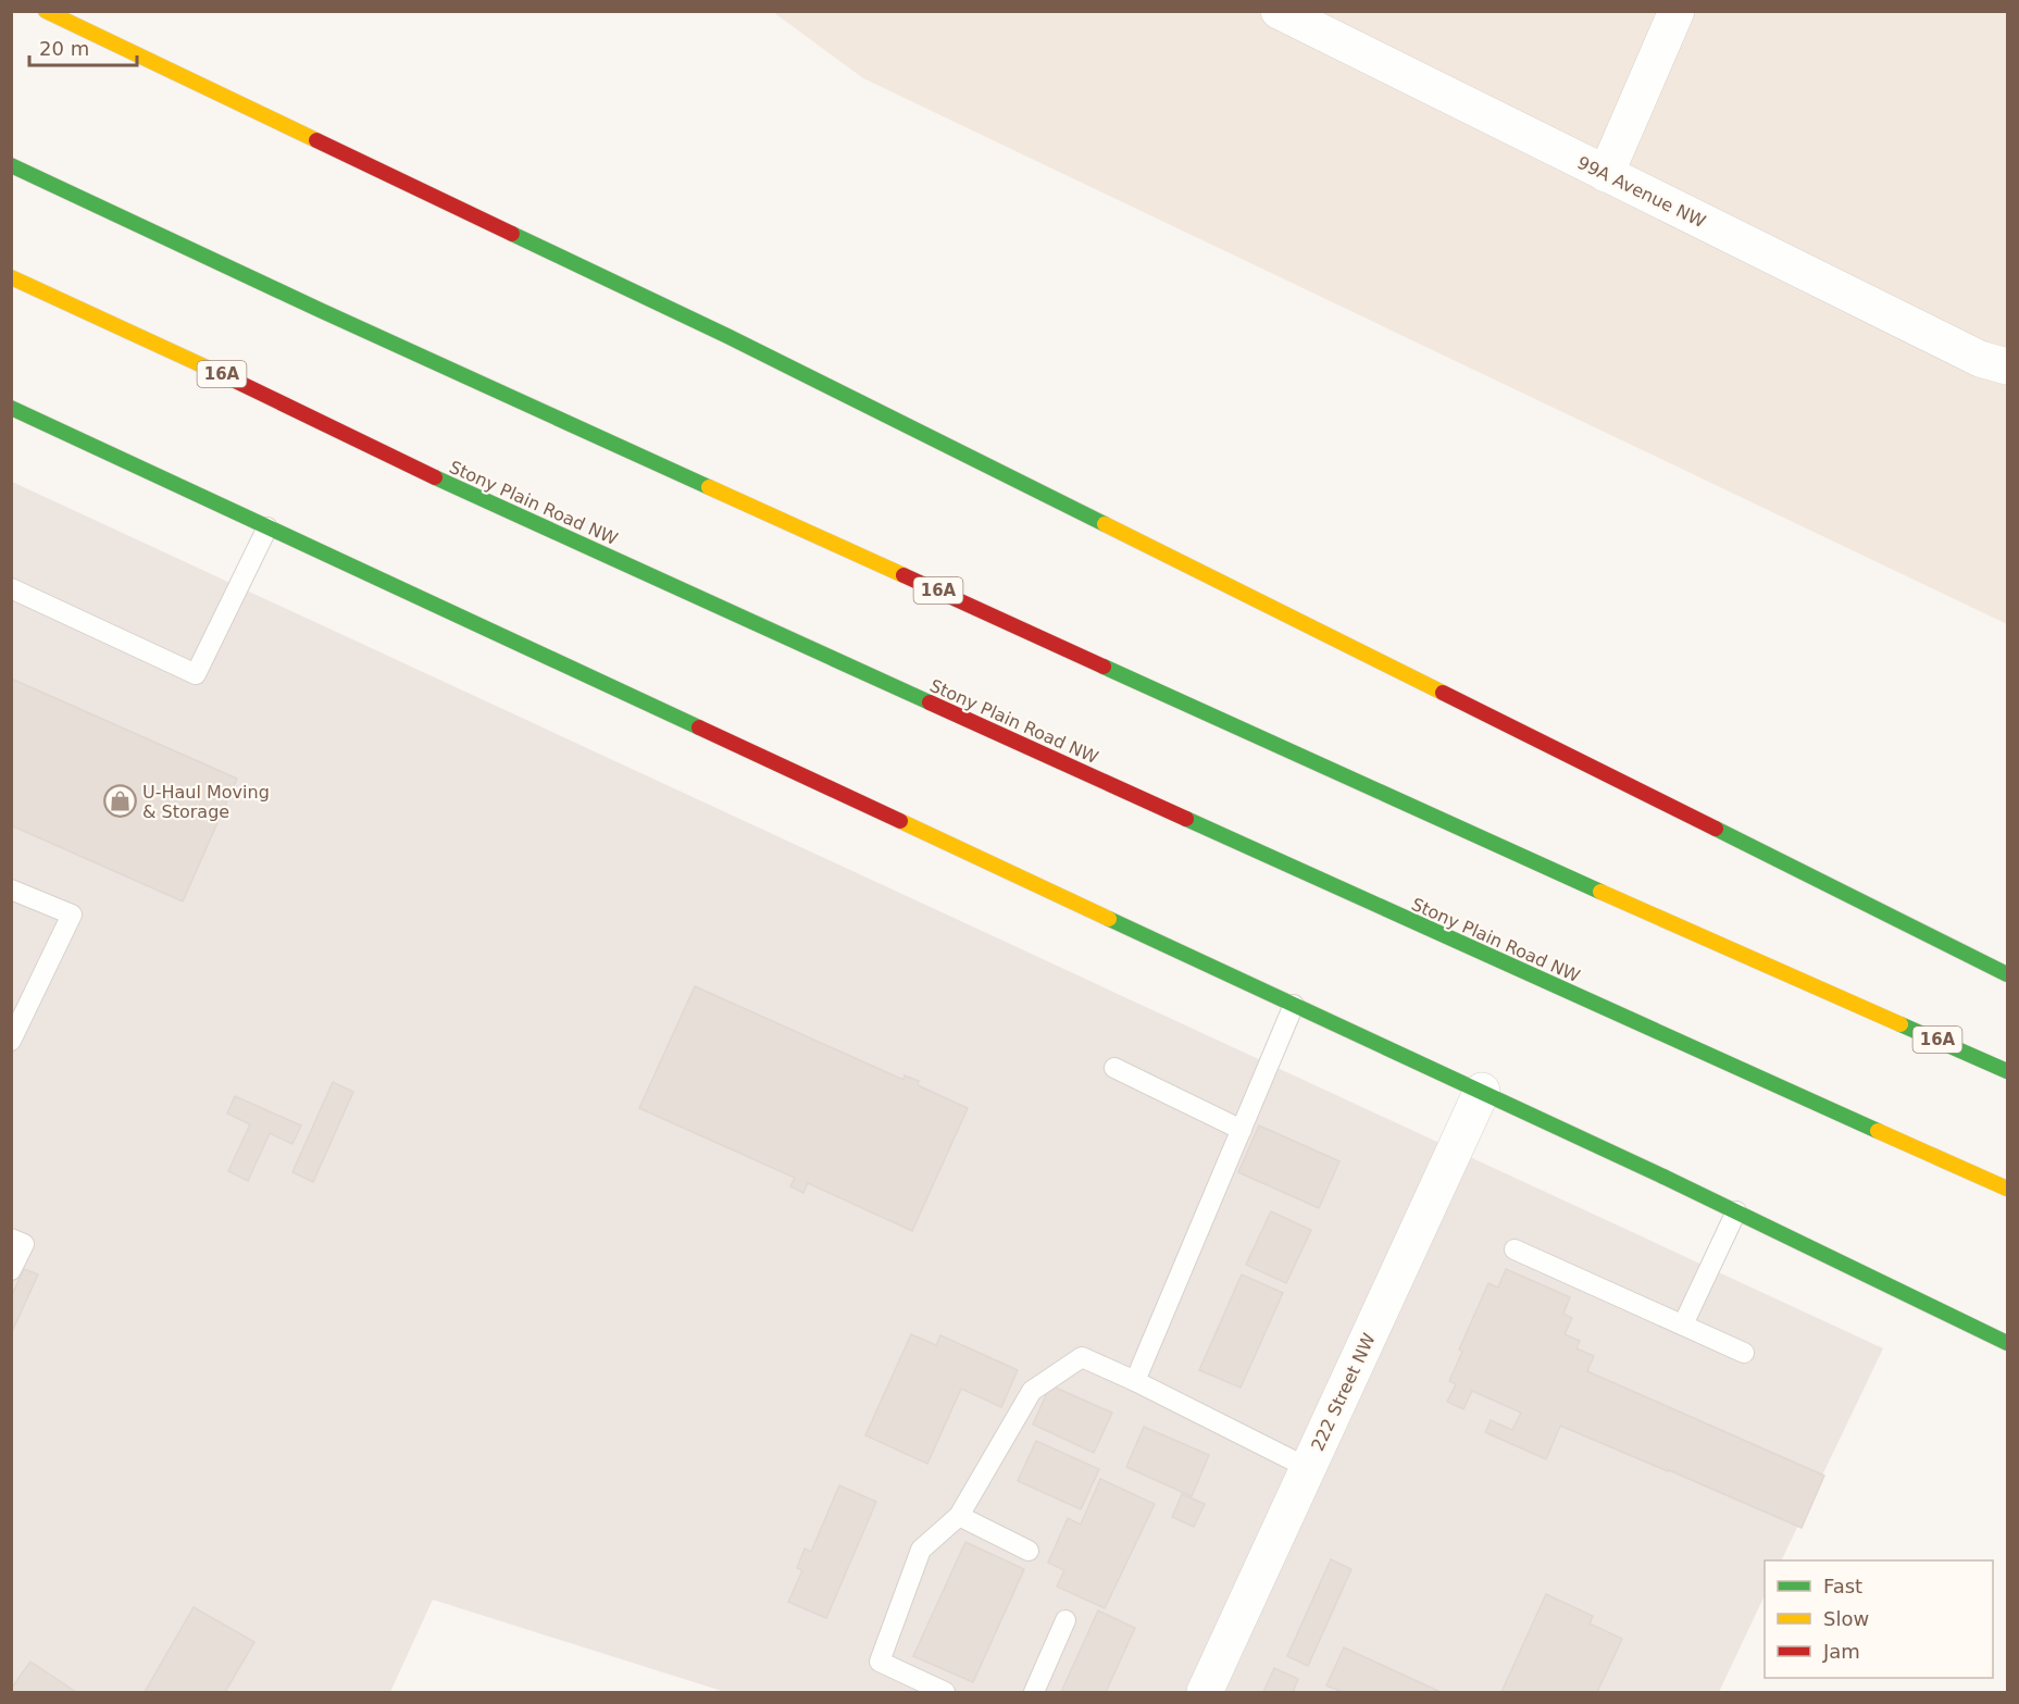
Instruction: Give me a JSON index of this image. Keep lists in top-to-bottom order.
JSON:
{
  "streets": {
    "main road": ["16A", "Stony Plain Road NW"],
    "street": ["99A Avenue NW", "222 Street NW"]
  },
  "places": {
    "shop": ["U-Haul Moving & Storage"]
  },
  "legend": ["Fast", "Slow", "Jam"],
  "scale_bar": "20 m"
}
